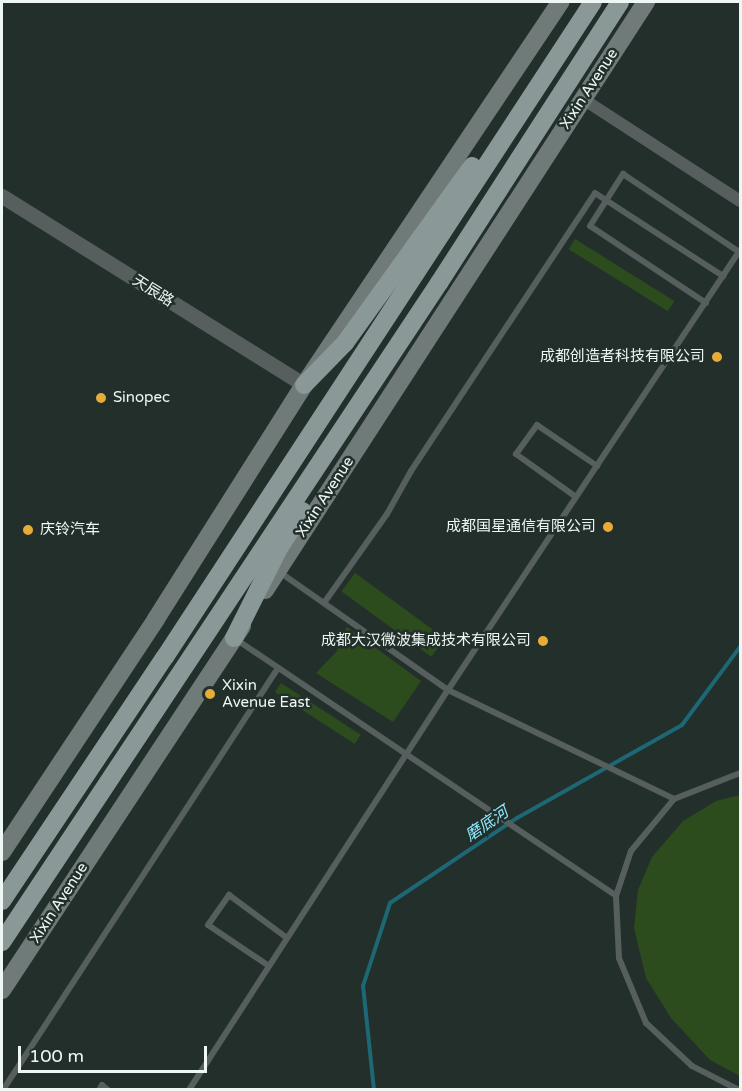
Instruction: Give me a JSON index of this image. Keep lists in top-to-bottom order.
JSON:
{
  "streets": {
    "highway": ["Xixin Avenue"],
    "street": ["天辰路"]
  },
  "water": ["磨底河"],
  "places": [
    "成都创造者科技有限公司",
    "Sinopec",
    "成都国星通信有限公司",
    "庆铃汽车",
    "成都大汉微波集成技术有限公司",
    "Xixin Avenue East"
  ],
  "scale_bar": "100 m"
}
